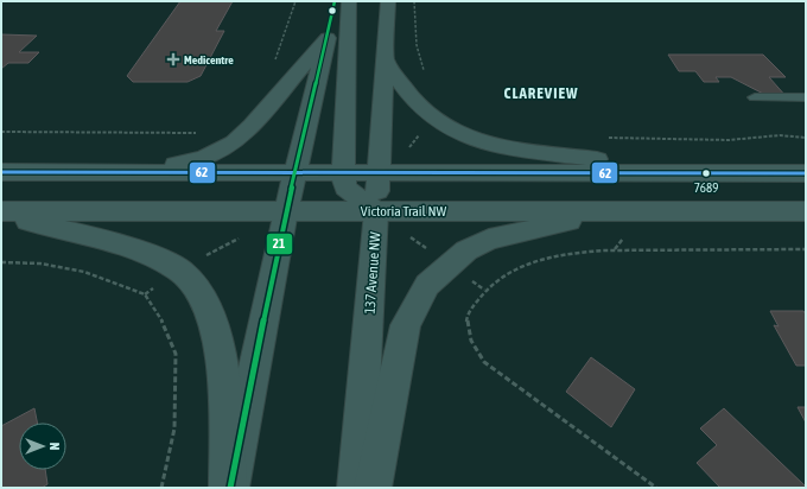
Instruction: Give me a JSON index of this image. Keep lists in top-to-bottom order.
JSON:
{
  "streets": {
    "main road": ["Victoria Trail NW", "137 Avenue NW"]
  },
  "crossings": [
    ["Victoria Trail NW", "137 Avenue NW"]
  ],
  "districts": ["CLAREVIEW"],
  "places": {
    "health": ["Medicentre"],
    "other": ["7689"]
  },
  "lines": ["transit line 21", "transit line 62"],
  "north": "right"
}
